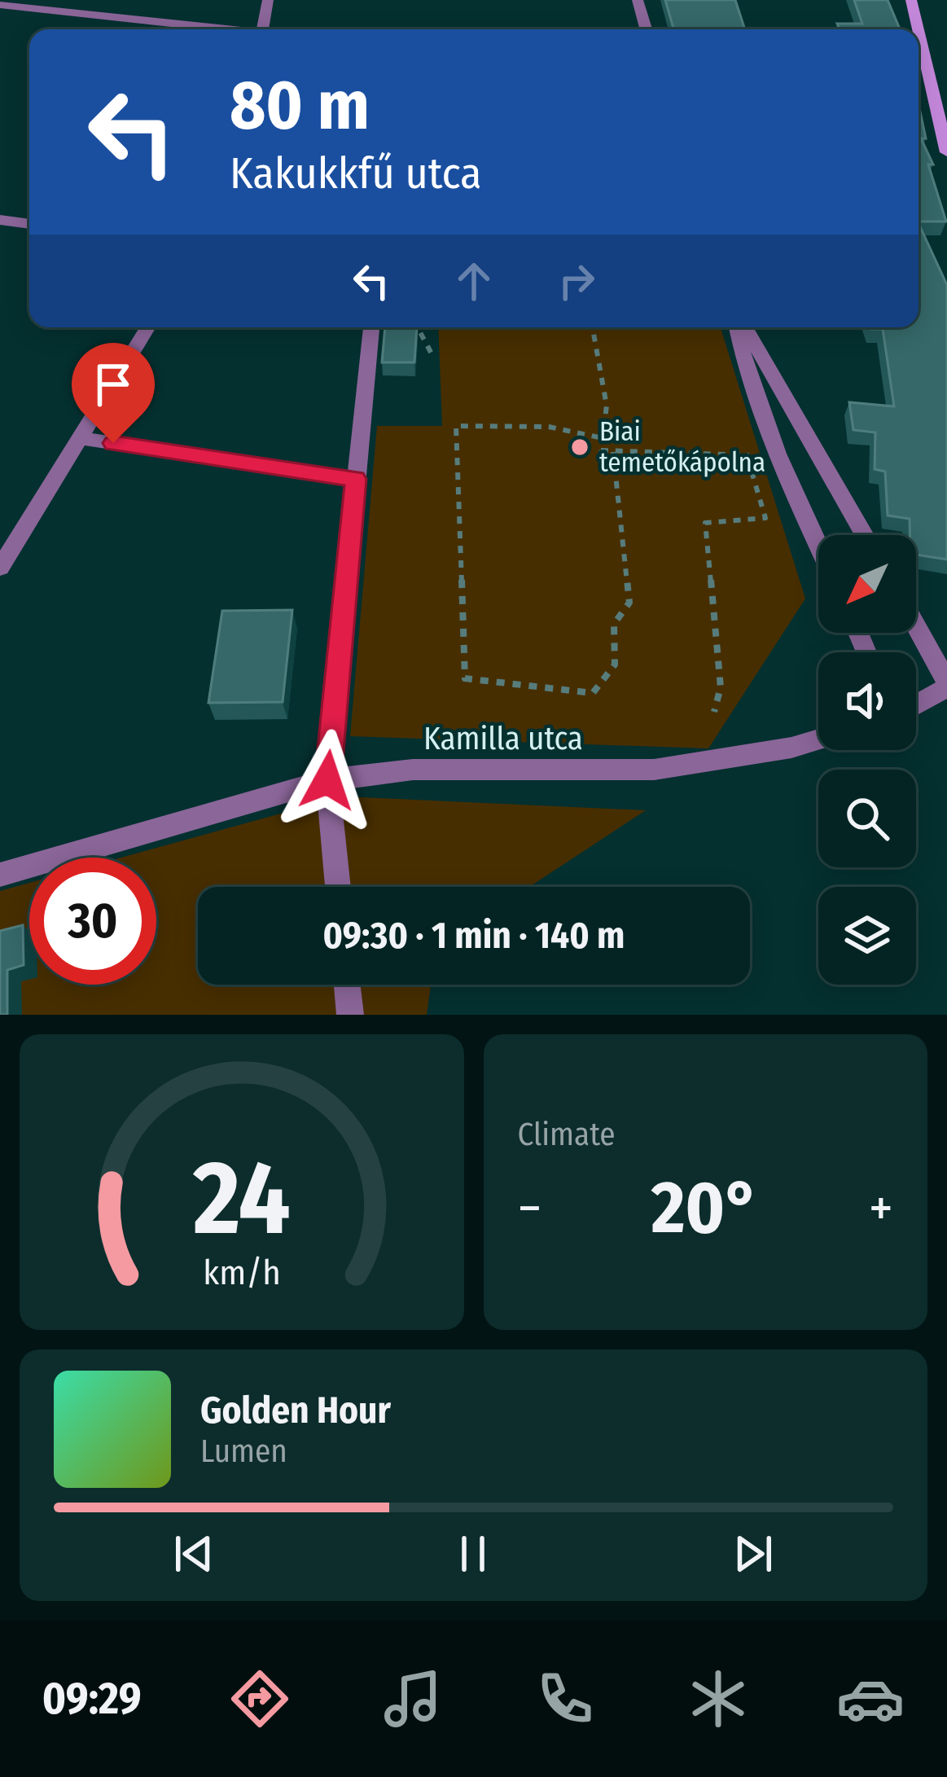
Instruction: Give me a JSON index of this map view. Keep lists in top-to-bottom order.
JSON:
{
  "streets": {
    "street": ["Kamilla utca"]
  },
  "places": ["Biai temetőkápolna"],
  "north": "bottom left",
  "page": {
    "turn": ["80 m", "Kakukkfű utca"],
    "limit": "30",
    "trip": "09:30 · 1 min · 140 m",
    "tile": "Climate",
    "heat": ["−", "20°", "+"],
    "song": ["Golden Hour", "Lumen"],
    "tabs": "09:29",
    "gauge": ["24", "km/h"]
  }
}
